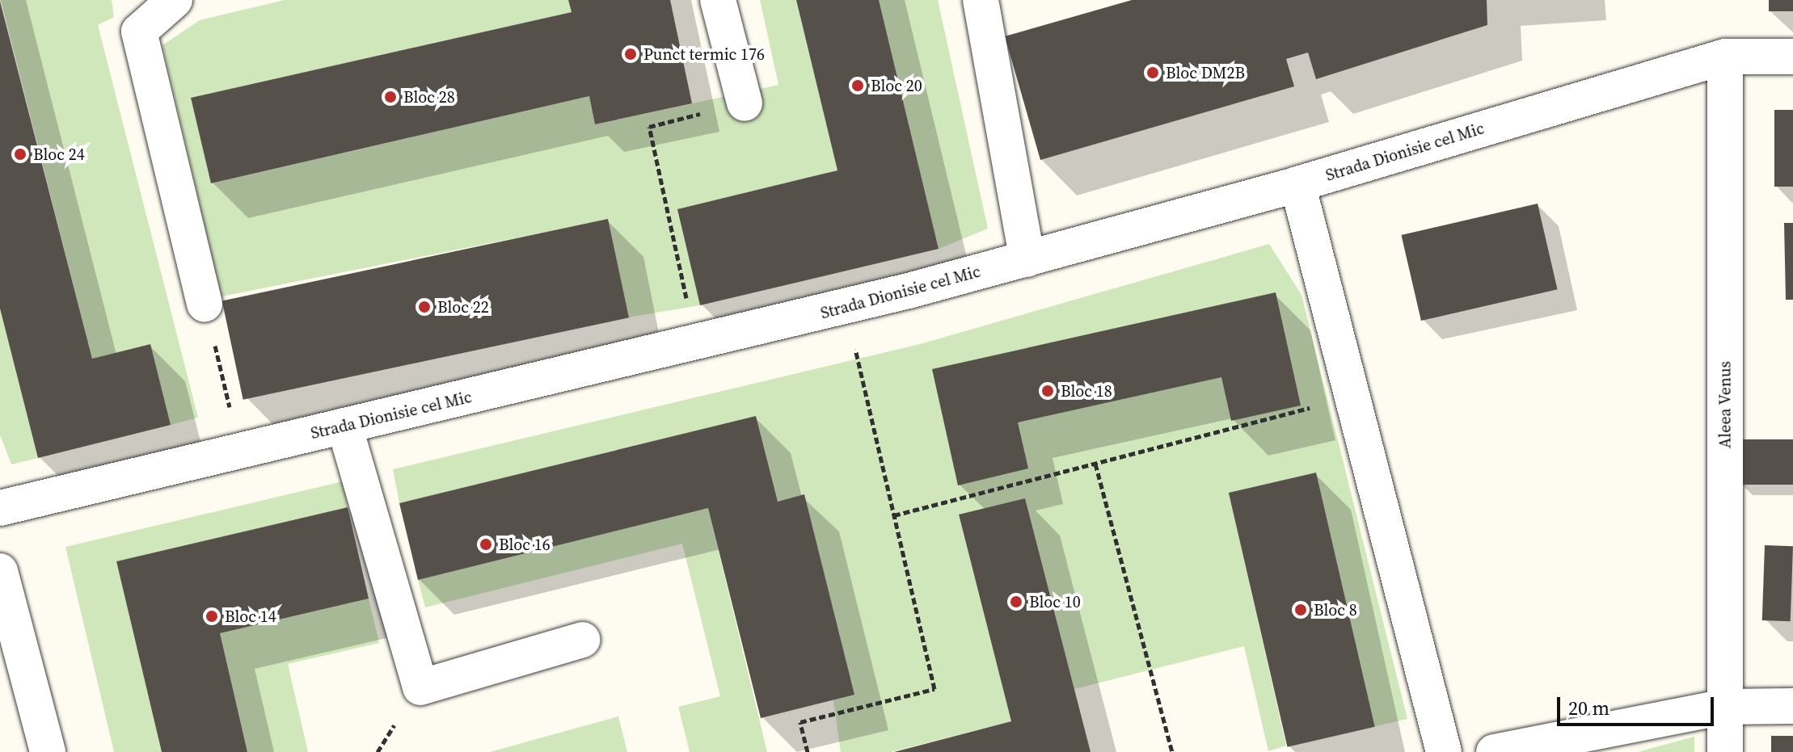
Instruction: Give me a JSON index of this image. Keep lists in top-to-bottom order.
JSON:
{
  "streets": {
    "street": ["Strada Dionisie cel Mic", "Aleea Venus"]
  },
  "crossings": [
    ["Strada Dionisie cel Mic", "Aleea Venus"]
  ],
  "places": [
    "Punct termic 176",
    "Bloc DM2B",
    "Bloc 20",
    "Bloc 28",
    "Bloc 24",
    "Bloc 22",
    "Bloc 18",
    "Bloc 16",
    "Bloc 10",
    "Bloc 8",
    "Bloc 14"
  ],
  "scale_bar": "20 m"
}
